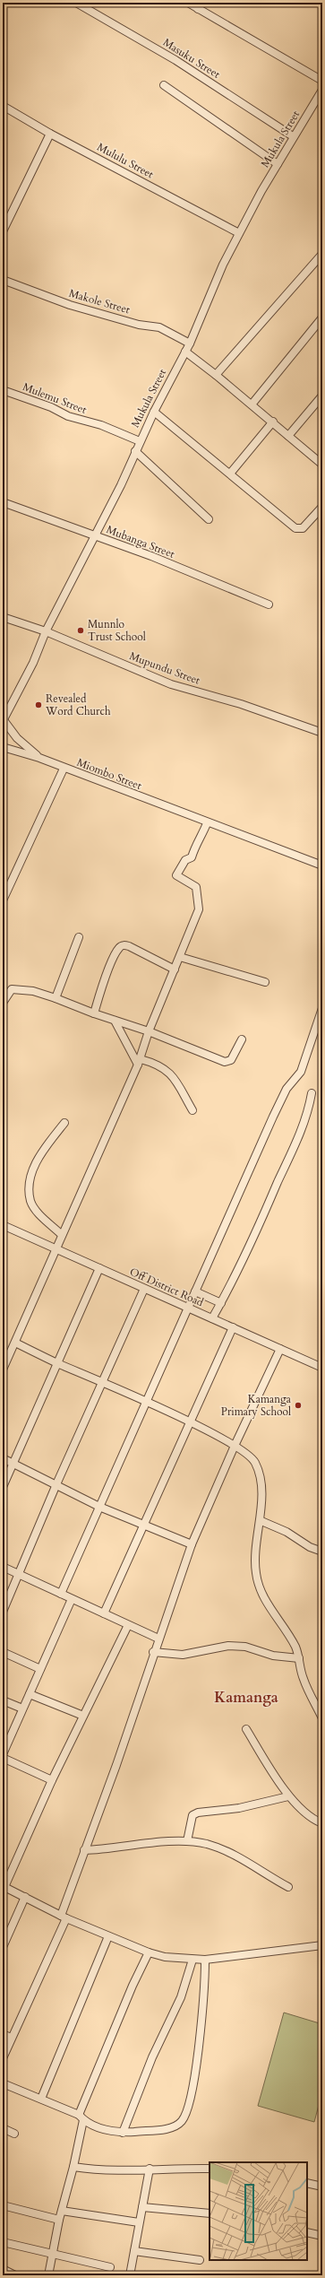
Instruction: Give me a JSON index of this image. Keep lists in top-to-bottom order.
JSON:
{
  "streets": {
    "street": [
      "Masuku Street",
      "Mukula Street",
      "Mululu Street",
      "Makole Street",
      "Mulemu Street",
      "Mubanga Street",
      "Mupundu Street",
      "Miombo Street",
      "Off District Road"
    ]
  },
  "crossings": [
    ["Masuku Street", "Mukula Street"],
    ["Mukula Street", "Mululu Street"],
    ["Mukula Street", "Makole Street"],
    ["Mukula Street", "Mulemu Street"],
    ["Mukula Street", "Mubanga Street"],
    ["Mukula Street", "Mupundu Street"]
  ],
  "districts": ["Kamanga"],
  "places": ["Munnlo Trust School", "Revealed Word Church", "Kamanga Primary School"]
}
